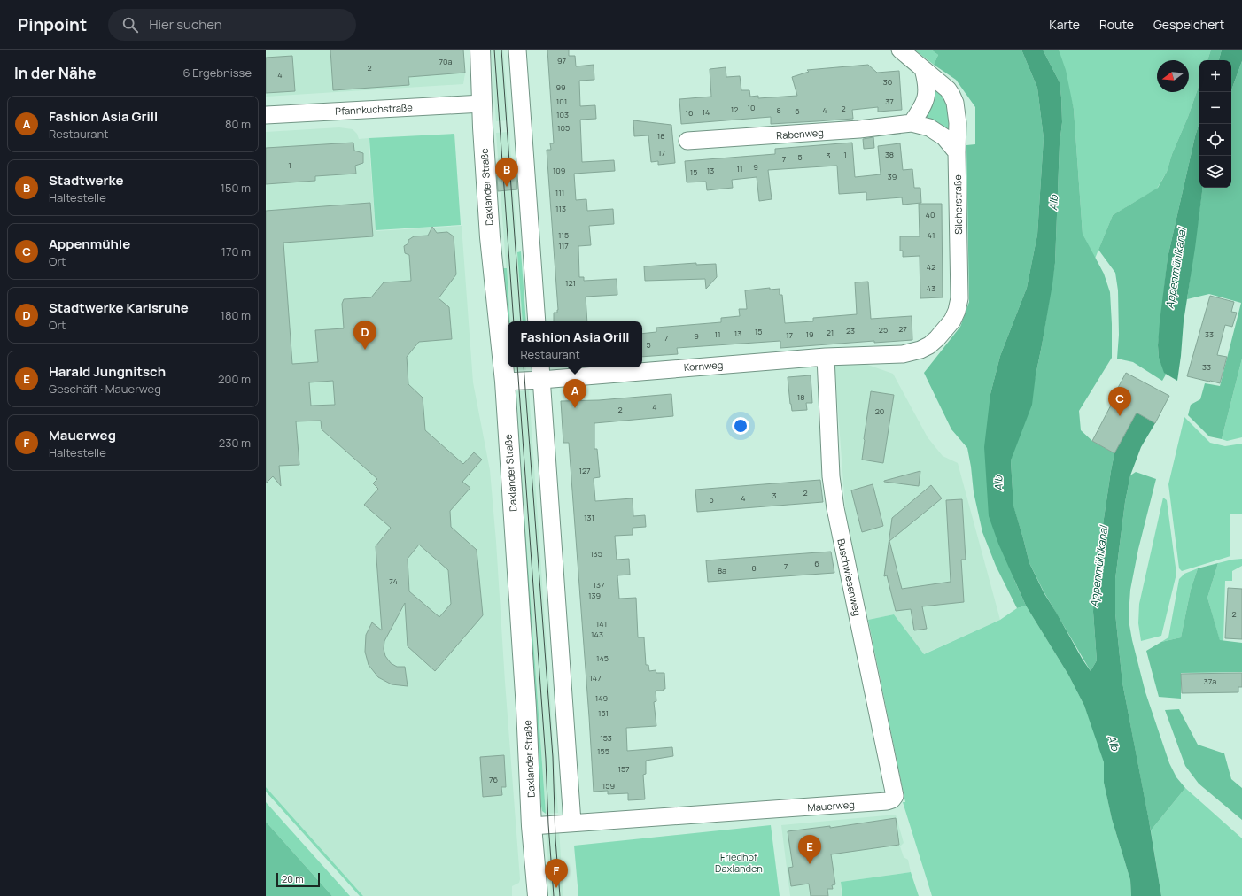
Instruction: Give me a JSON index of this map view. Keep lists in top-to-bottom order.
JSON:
{
  "streets": {
    "street": [
      "Pfannkuchstraße",
      "Rabenweg",
      "Daxlander Straße",
      "Silcherstraße",
      "Kornweg",
      "Buschwiesenweg",
      "Mauerweg"
    ]
  },
  "crossings": [
    ["Pfannkuchstraße", "Daxlander Straße"],
    ["Rabenweg", "Silcherstraße"],
    ["Daxlander Straße", "Kornweg"],
    ["Daxlander Straße", "Mauerweg"],
    ["Silcherstraße", "Kornweg"],
    ["Kornweg", "Buschwiesenweg"],
    ["Buschwiesenweg", "Mauerweg"]
  ],
  "water": ["Alb", "Appenmühlkanal"],
  "parks": ["Friedhof Daxlanden"],
  "house_numbers": [
    "97",
    "70a",
    "2",
    "4",
    "36",
    "99",
    "101",
    "37",
    "10",
    "2",
    "12",
    "8",
    "4",
    "6",
    "14",
    "16",
    "103",
    "105",
    "18",
    "17",
    "1",
    "38",
    "3",
    "5",
    "7",
    "1",
    "9",
    "11",
    "109",
    "13",
    "15",
    "39",
    "111",
    "113",
    "40",
    "115",
    "41",
    "117",
    "42",
    "121",
    "43",
    "27",
    "25",
    "23",
    "15",
    "21",
    "13",
    "11",
    "19",
    "33",
    "17",
    "9",
    "7",
    "5",
    "33",
    "18",
    "4",
    "2",
    "20",
    "127",
    "2",
    "3",
    "4",
    "5",
    "131",
    "135",
    "6",
    "7",
    "8",
    "8a",
    "74",
    "137",
    "139",
    "2",
    "141",
    "143",
    "145",
    "147",
    "37a",
    "149",
    "151",
    "153",
    "155",
    "157",
    "76",
    "159"
  ],
  "scale_bar": "20 m",
  "north": "left",
  "page": {
    "header": "Pinpoint",
    "search": "Hier suchen",
    "nav": ["Karte", "Route", "Gespeichert"],
    "heading": ["In der Nähe", "6 Ergebnisse"],
    "map_buttons": ["+", "−"],
    "list": [
      {
        "mark": "A",
        "name": "Fashion Asia Grill",
        "note": "Restaurant",
        "value": "80 m"
      },
      {
        "mark": "B",
        "name": "Stadtwerke",
        "note": "Haltestelle",
        "value": "150 m"
      },
      {
        "mark": "C",
        "name": "Appenmühle",
        "note": "Ort",
        "value": "170 m"
      },
      {
        "mark": "D",
        "name": "Stadtwerke Karlsruhe",
        "note": "Ort",
        "value": "180 m"
      },
      {
        "mark": "E",
        "name": "Harald Jungnitsch",
        "note": "Geschäft · Mauerweg",
        "value": "200 m"
      },
      {
        "mark": "F",
        "name": "Mauerweg",
        "note": "Haltestelle",
        "value": "230 m"
      }
    ],
    "pins": [
      "B",
      "D",
      "A",
      "C",
      "E",
      "F"
    ],
    "popup": ["Fashion Asia Grill", "Restaurant"],
    "scale": "20 m"
  }
}
